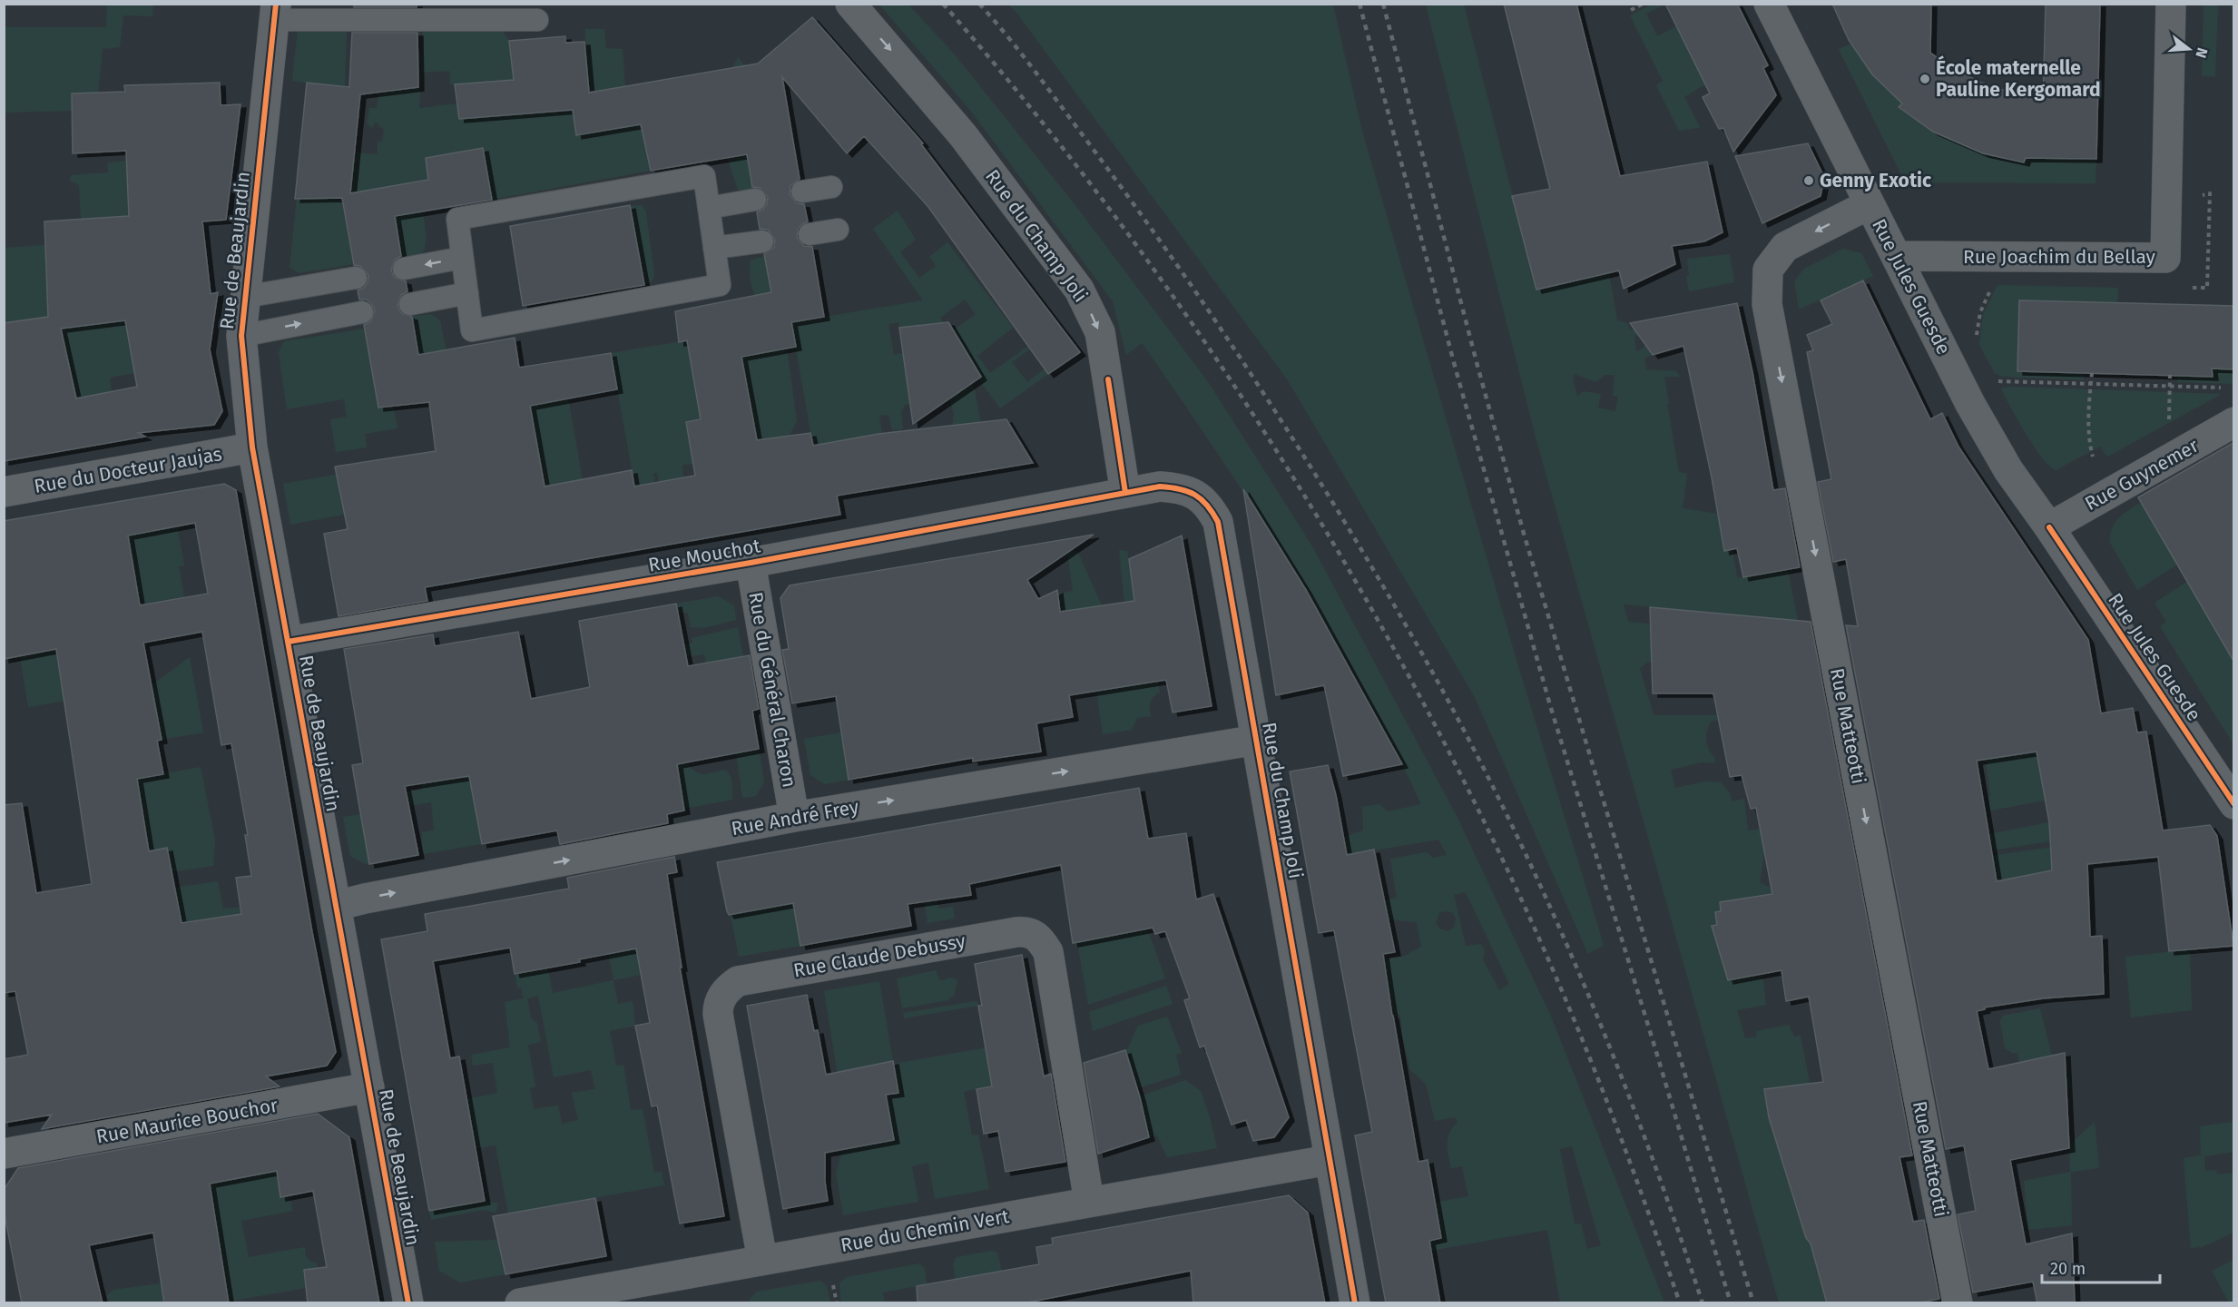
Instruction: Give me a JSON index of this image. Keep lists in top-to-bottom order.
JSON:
{
  "streets": {
    "street": [
      "Rue du Champ Joli",
      "Rue de Beaujardin",
      "Rue Joachim du Bellay",
      "Rue Jules Guesde",
      "Rue du Docteur Jaujas",
      "Rue Guynemer",
      "Rue Mouchot",
      "Rue du Général Charon",
      "Rue Matteotti",
      "Rue André Frey",
      "Rue Claude Debussy",
      "Rue Maurice Bouchor",
      "Rue du Chemin Vert"
    ]
  },
  "crossings": [
    ["Rue du Champ Joli", "Rue Mouchot"],
    ["Rue du Champ Joli", "Rue André Frey"],
    ["Rue du Champ Joli", "Rue du Chemin Vert"],
    ["Rue de Beaujardin", "Rue du Docteur Jaujas"],
    ["Rue de Beaujardin", "Rue Mouchot"],
    ["Rue de Beaujardin", "Rue André Frey"],
    ["Rue de Beaujardin", "Rue Maurice Bouchor"],
    ["Rue Joachim du Bellay", "Rue Jules Guesde"],
    ["Rue Jules Guesde", "Rue Guynemer"],
    ["Rue Jules Guesde", "Rue Matteotti"],
    ["Rue Mouchot", "Rue du Général Charon"],
    ["Rue du Général Charon", "Rue André Frey"],
    ["Rue Claude Debussy", "Rue du Chemin Vert"]
  ],
  "one_way": ["Rue du Champ Joli", "Rue Matteotti", "Rue André Frey"],
  "places": ["École maternelle Pauline Kergomard", "Genny Exotic"],
  "scale_bar": "20 m",
  "north": "right"
}
